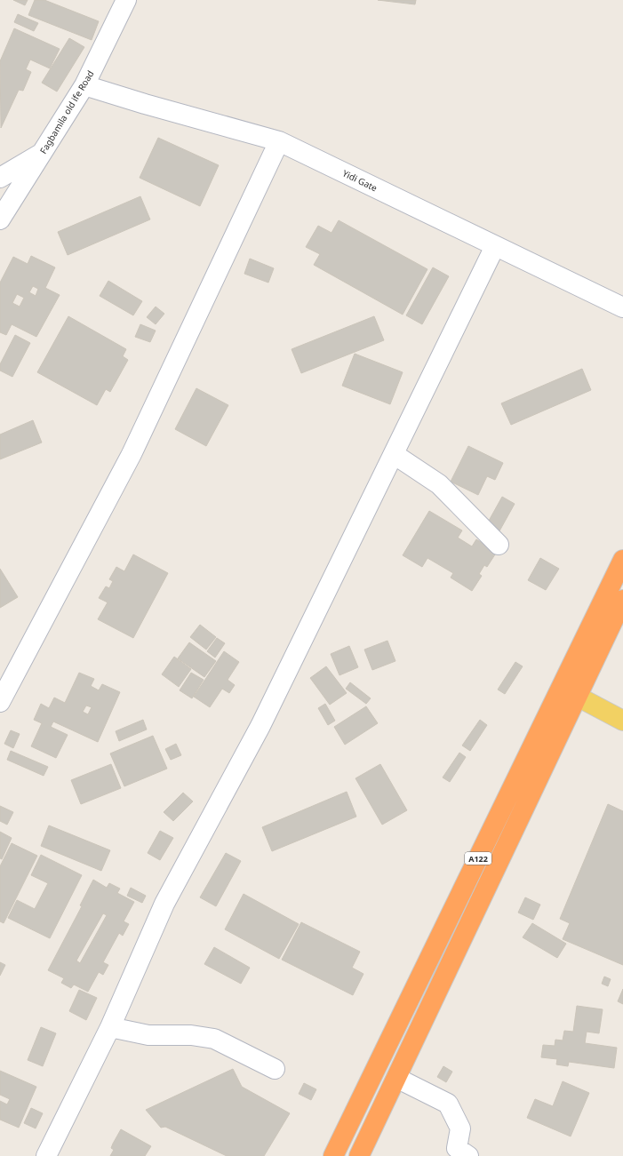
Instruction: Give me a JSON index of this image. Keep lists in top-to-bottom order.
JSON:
{
  "streets": {
    "highway": ["A122"],
    "street": ["Fagbamila old ife Road", "Yidi Gate"]
  },
  "crossings": [
    ["Fagbamila old ife Road", "Yidi Gate"]
  ]
}
